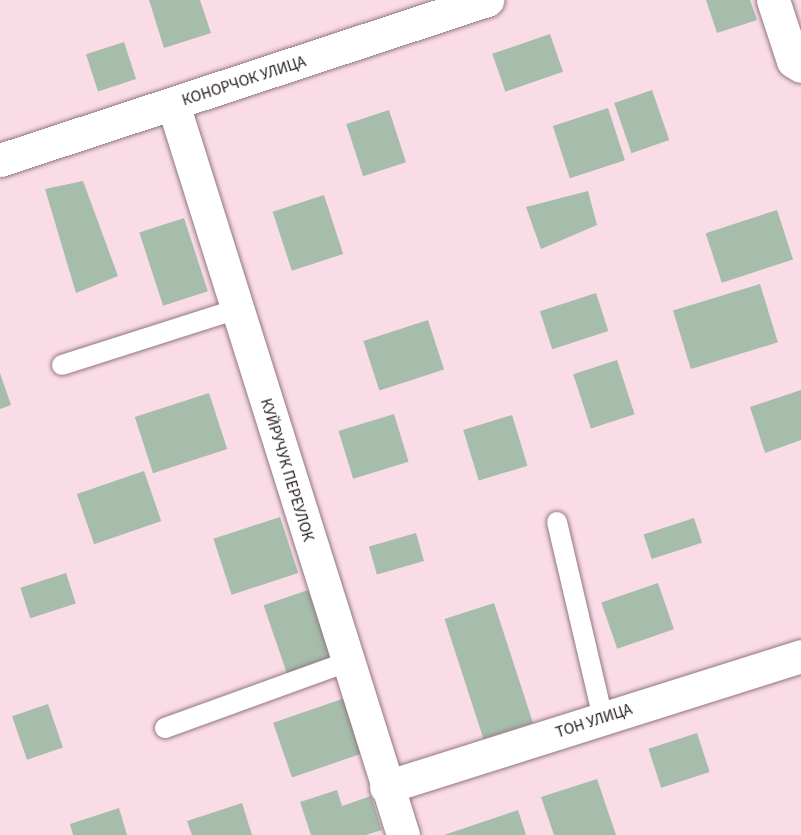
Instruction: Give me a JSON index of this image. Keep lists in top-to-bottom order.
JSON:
{
  "streets": {
    "street": ["КОНОРЧОК УЛИЦА", "КУЙРУЧУК ПЕРЕУЛОК", "ТОН УЛИЦА"]
  },
  "crossings": [
    ["КОНОРЧОК УЛИЦА", "КУЙРУЧУК ПЕРЕУЛОК"],
    ["КУЙРУЧУК ПЕРЕУЛОК", "ТОН УЛИЦА"]
  ]
}
